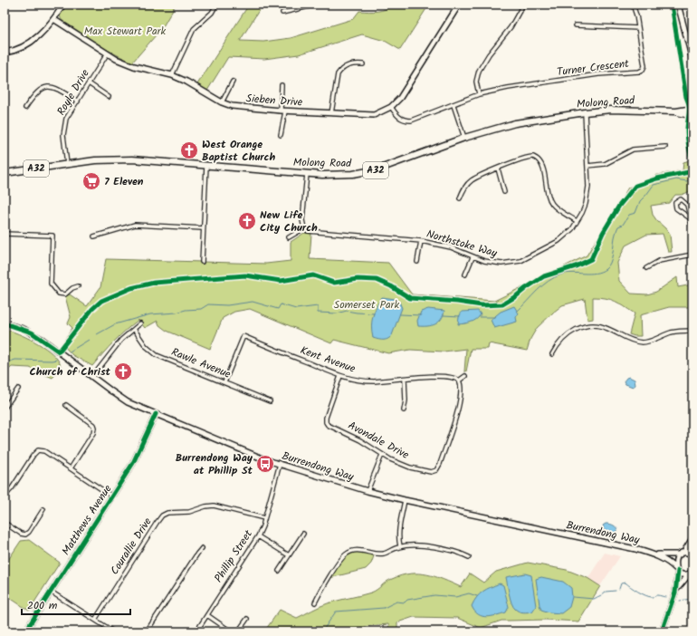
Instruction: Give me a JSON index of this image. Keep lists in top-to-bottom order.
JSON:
{
  "streets": {
    "highway": ["Molong Road", "A32"],
    "main road": ["Sieben Drive", "Burrendong Way", "Matthews Avenue"],
    "street": [
      "Turner Crescent",
      "Royle Drive",
      "Northstoke Way",
      "Kent Avenue",
      "Rawle Avenue",
      "Avondale Drive",
      "Courallie Drive",
      "Phillip Street"
    ]
  },
  "crossings": [
    ["Turner Crescent", "Sieben Drive"],
    ["Royle Drive", "Sieben Drive"],
    ["Royle Drive", "Molong Road"],
    ["Molong Road", "Northstoke Way"],
    ["Kent Avenue", "Rawle Avenue"],
    ["Kent Avenue", "Avondale Drive"],
    ["Burrendong Way", "Matthews Avenue"],
    ["Burrendong Way", "Phillip Street"],
    ["Courallie Drive", "Phillip Street"]
  ],
  "parks": ["Max Stewart Park", "Somerset Park"],
  "places": {
    "church": ["West Orange Baptist Church", "New Life City Church", "Church of Christ"],
    "supermarket": ["7 Eleven"],
    "bus stop": ["Burrendong Way at Phillip St"]
  },
  "scale_bar": "200 m"
}
